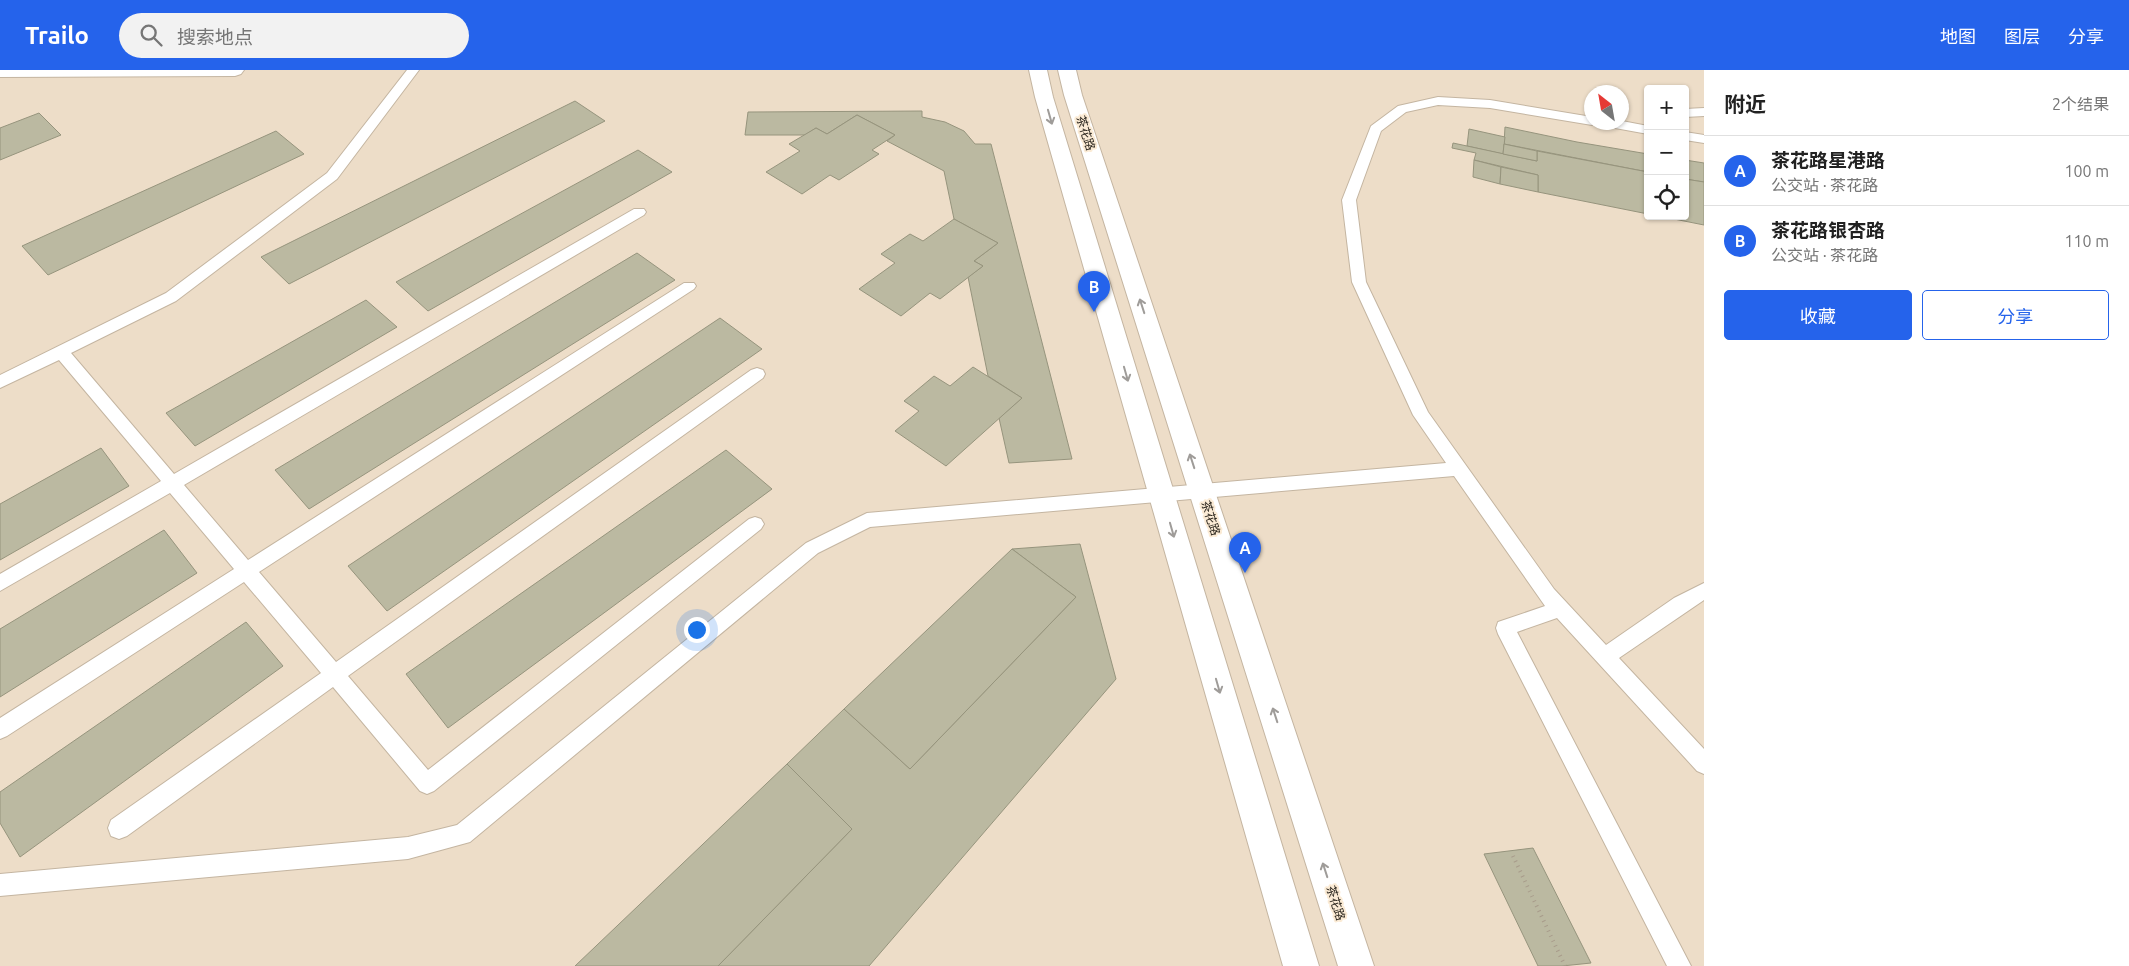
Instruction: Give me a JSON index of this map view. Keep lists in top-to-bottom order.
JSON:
{
  "streets": {
    "main road": ["茶花路"]
  },
  "north": "top left",
  "page": {
    "header": "Trailo",
    "search": "搜索地点",
    "nav": ["地图", "图层", "分享"],
    "heading": ["附近", "2个结果"],
    "map_buttons": ["+", "−"],
    "list": [
      {
        "mark": "A",
        "name": "茶花路星港路",
        "note": "公交站 · 茶花路",
        "value": "100 m"
      },
      {
        "mark": "B",
        "name": "茶花路银杏路",
        "note": "公交站 · 茶花路",
        "value": "110 m"
      }
    ],
    "pins": ["B", "A"],
    "buttons": ["收藏", "分享"]
  }
}
